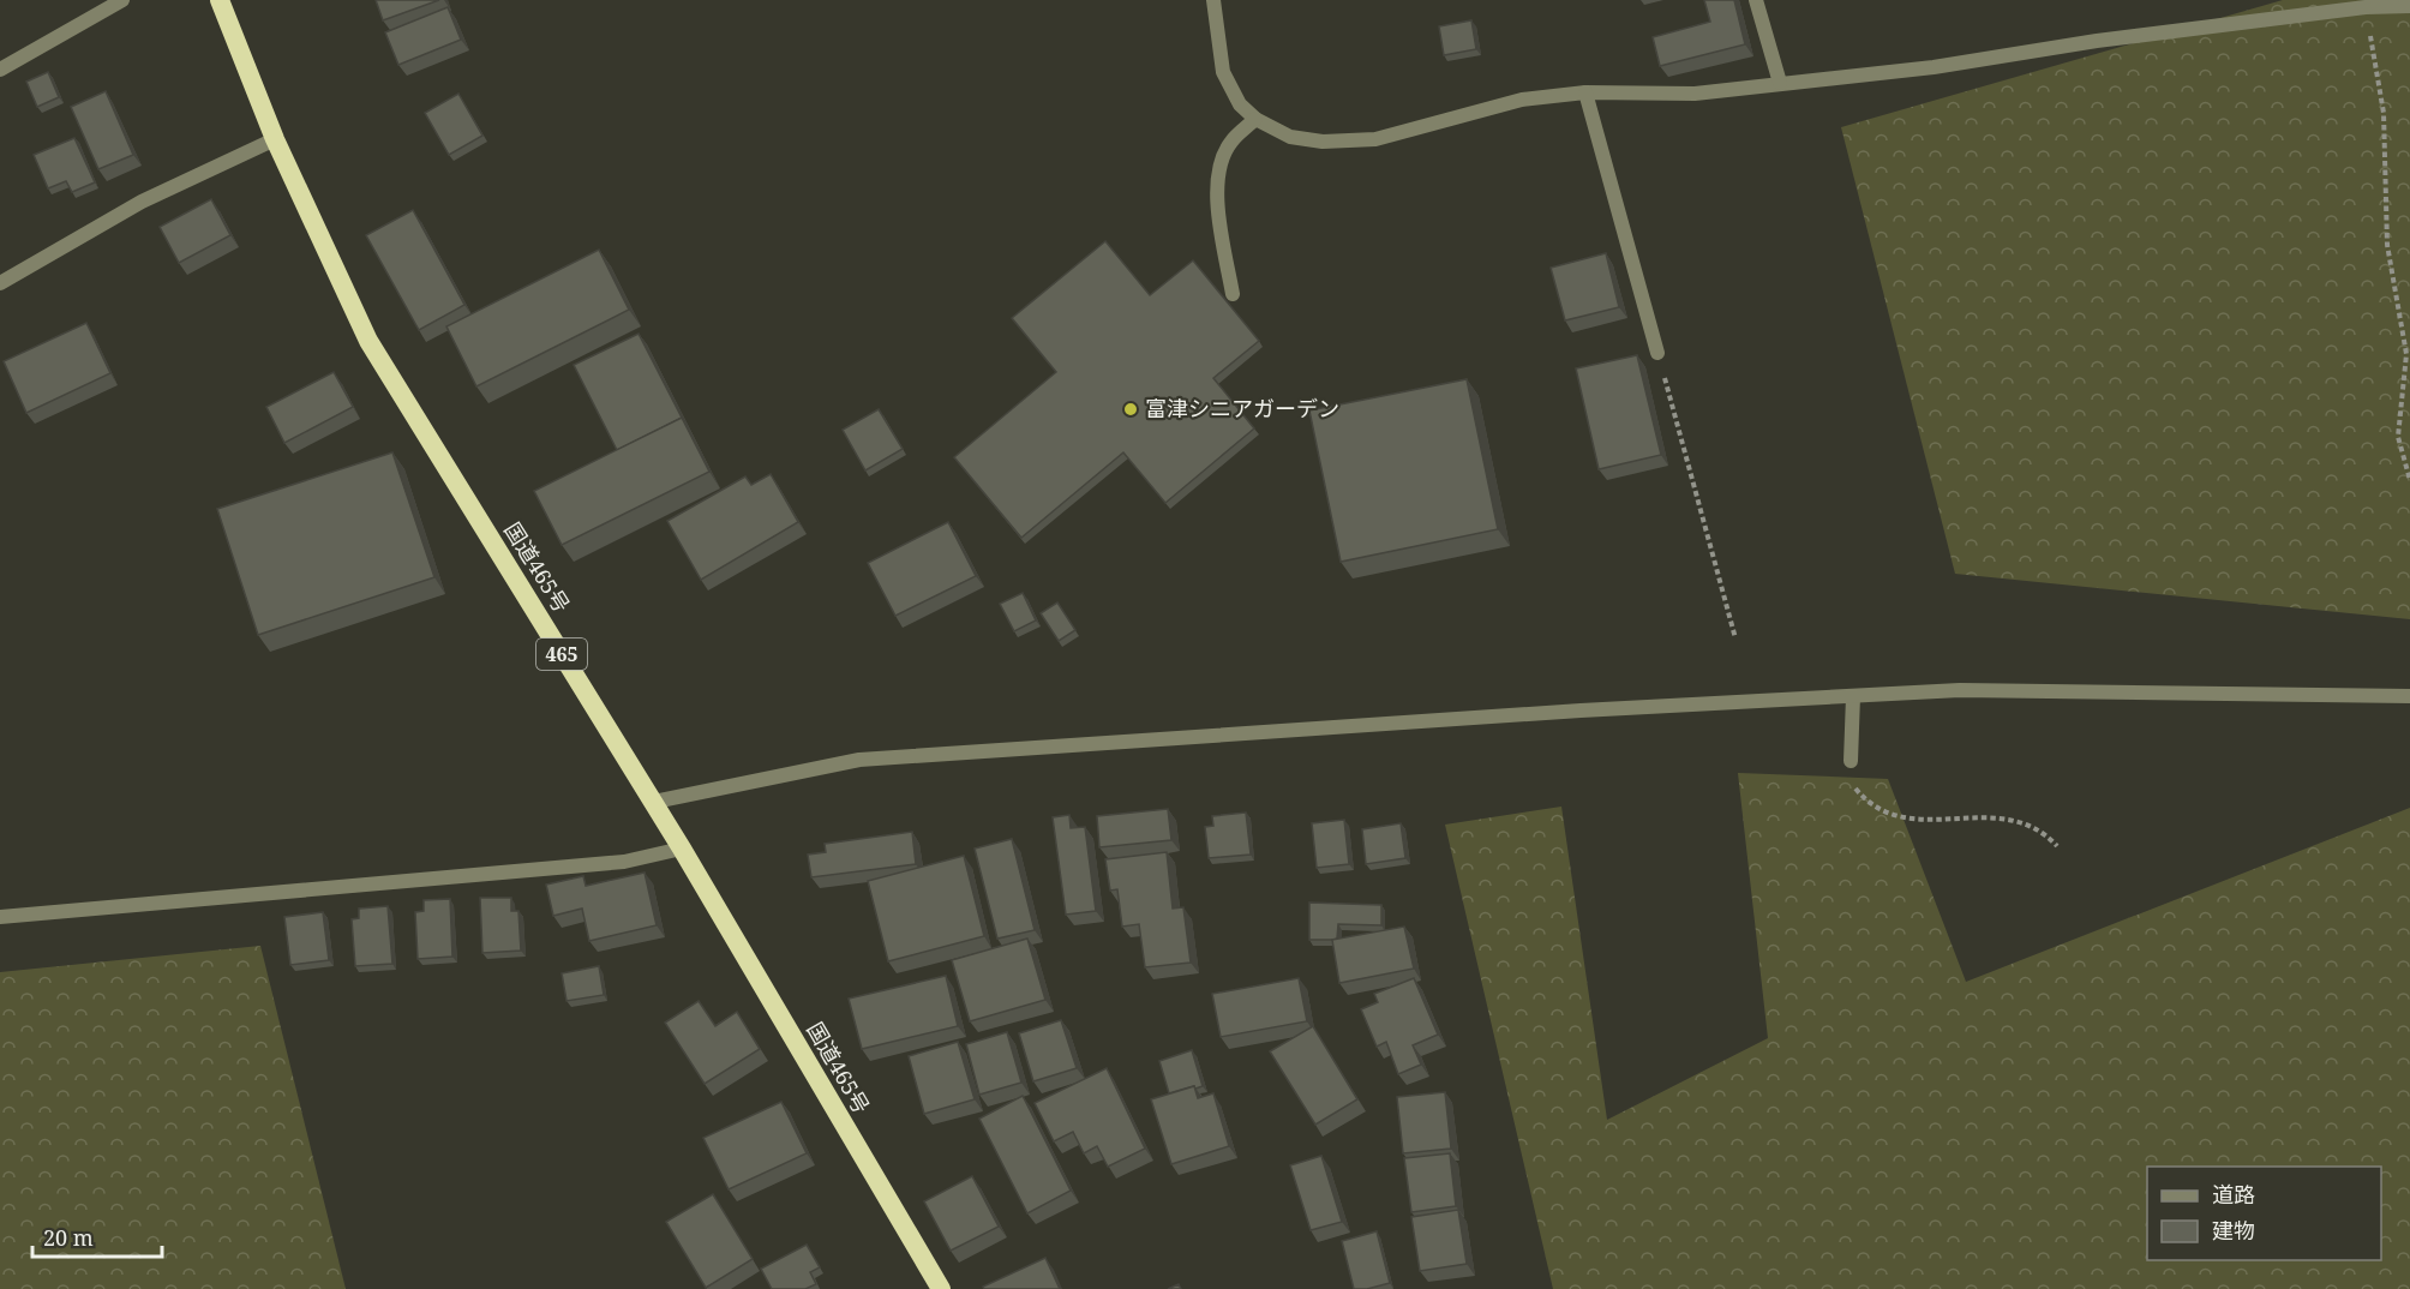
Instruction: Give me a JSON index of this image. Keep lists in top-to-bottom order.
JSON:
{
  "streets": {
    "highway": ["国道465号", "465"]
  },
  "places": ["富津シニアガーデン"],
  "legend": ["道路", "建物"],
  "scale_bar": "20 m"
}
